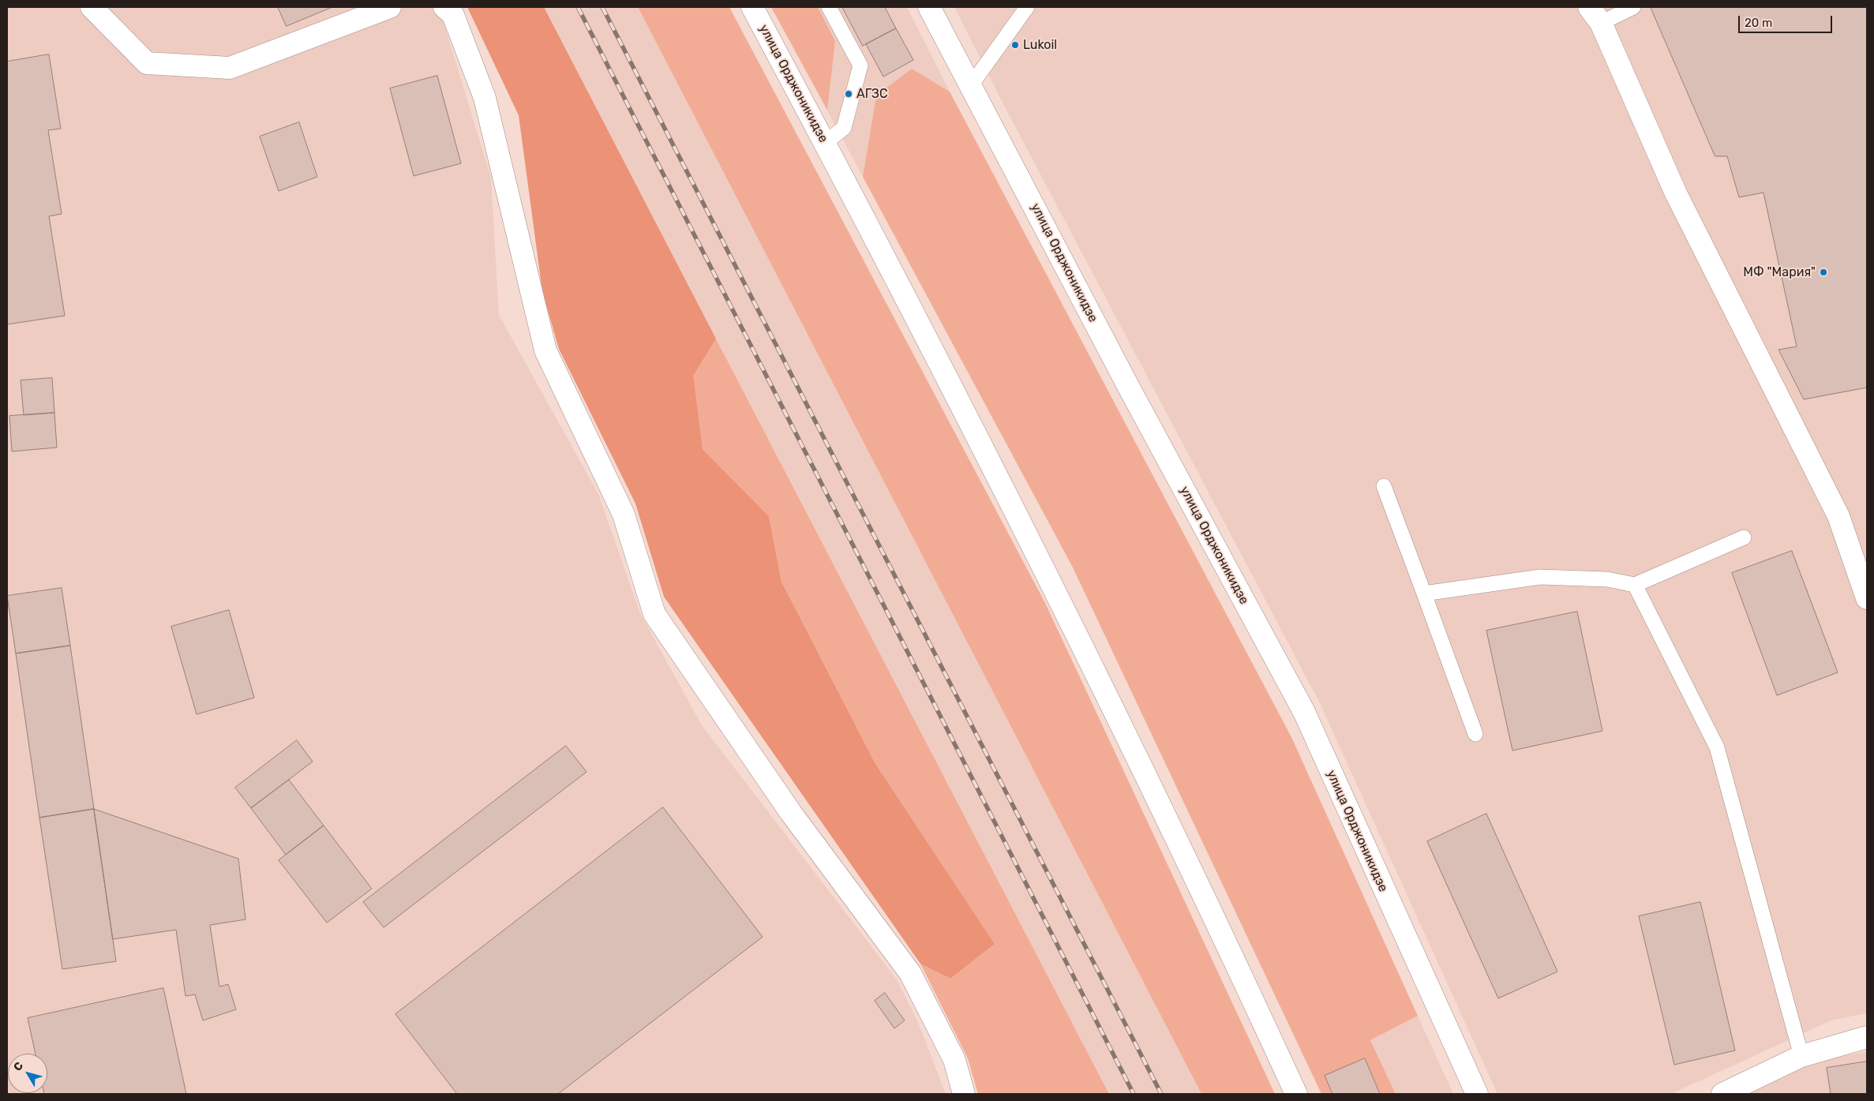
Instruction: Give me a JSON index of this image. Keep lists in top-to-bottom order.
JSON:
{
  "streets": {
    "main road": ["улица Орджоникидзе"]
  },
  "places": ["Lukoil", "АГЗС", "МФ \"Мария\""],
  "scale_bar": "20 m",
  "north": "top left"
}
